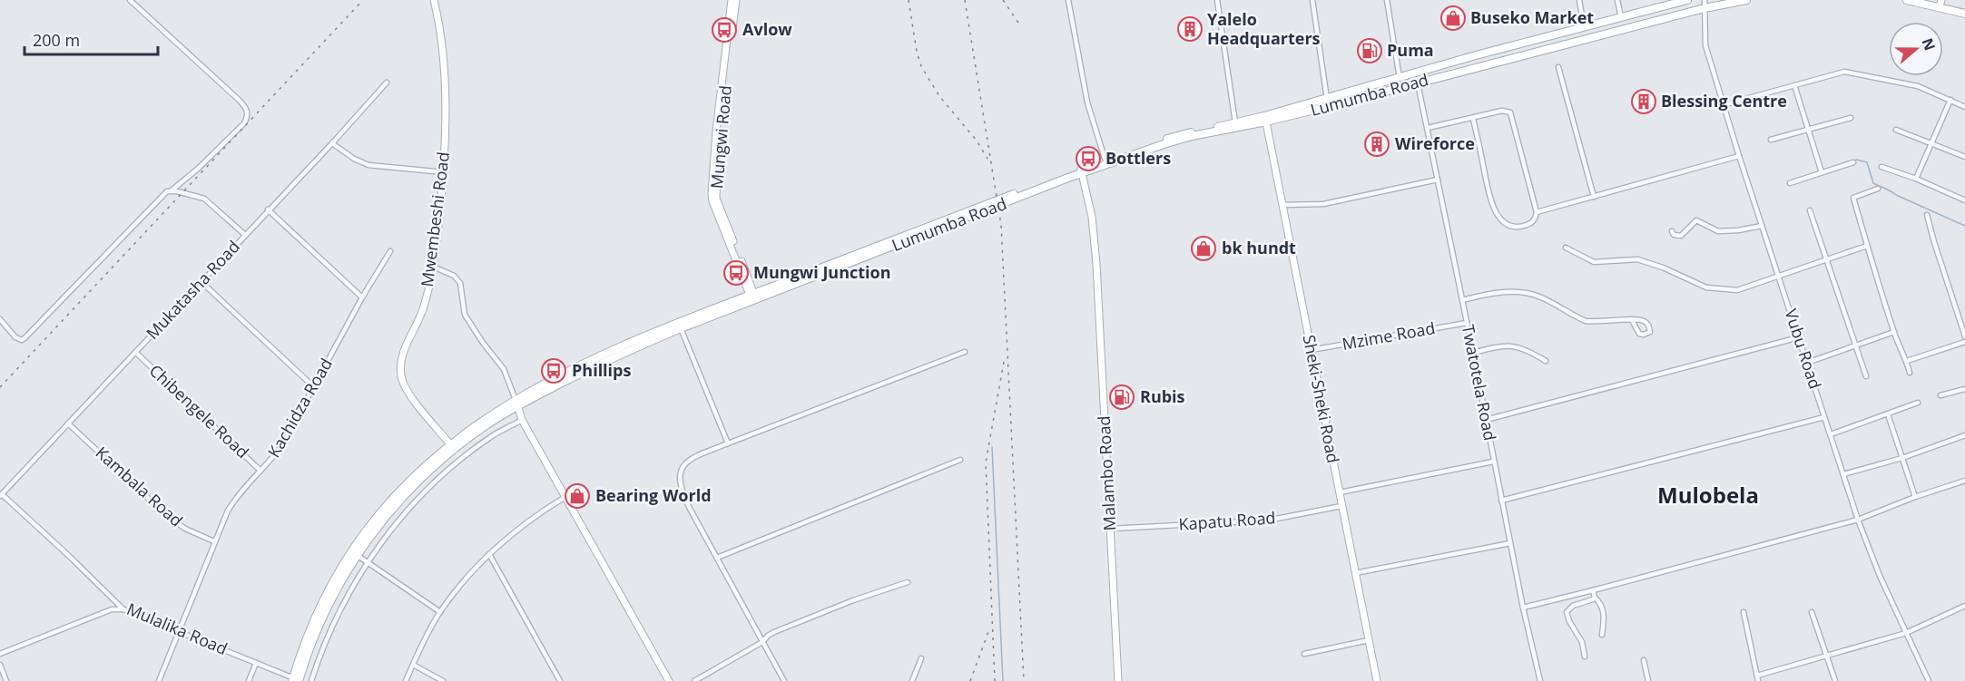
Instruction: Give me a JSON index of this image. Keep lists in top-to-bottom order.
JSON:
{
  "streets": {
    "main road": ["Lumumba Road"],
    "street": [
      "Mungwi Road",
      "Mwembeshi Road",
      "Mukatasha Road",
      "Mzime Road",
      "Vubu Road",
      "Twatotela Road",
      "Sheki-Sheki Road",
      "Kachidza Road",
      "Chibengele Road",
      "Malambo Road",
      "Kambala Road",
      "Kapatu Road",
      "Mulalika Road"
    ]
  },
  "crossings": [
    ["Lumumba Road", "Mungwi Road"],
    ["Lumumba Road", "Mwembeshi Road"],
    ["Lumumba Road", "Vubu Road"],
    ["Lumumba Road", "Twatotela Road"],
    ["Lumumba Road", "Sheki-Sheki Road"],
    ["Lumumba Road", "Malambo Road"],
    ["Lumumba Road", "Mulalika Road"],
    ["Mukatasha Road", "Chibengele Road"],
    ["Mukatasha Road", "Kambala Road"],
    ["Mukatasha Road", "Mulalika Road"],
    ["Mzime Road", "Twatotela Road"],
    ["Mzime Road", "Sheki-Sheki Road"],
    ["Sheki-Sheki Road", "Kapatu Road"],
    ["Kachidza Road", "Chibengele Road"],
    ["Kachidza Road", "Kambala Road"],
    ["Kachidza Road", "Mulalika Road"],
    ["Malambo Road", "Kapatu Road"]
  ],
  "districts": ["Mulobela"],
  "places": {
    "shop": ["Buseko Market", "bk hundt", "Bearing World"],
    "building": ["Yalelo Headquarters", "Blessing Centre", "Wireforce"],
    "bus stop": [
      "Avlow",
      "Bottlers",
      "Mungwi Junction",
      "Phillips"
    ],
    "fuel station": ["Puma", "Rubis"]
  },
  "scale_bar": "200 m",
  "north": "right"
}
